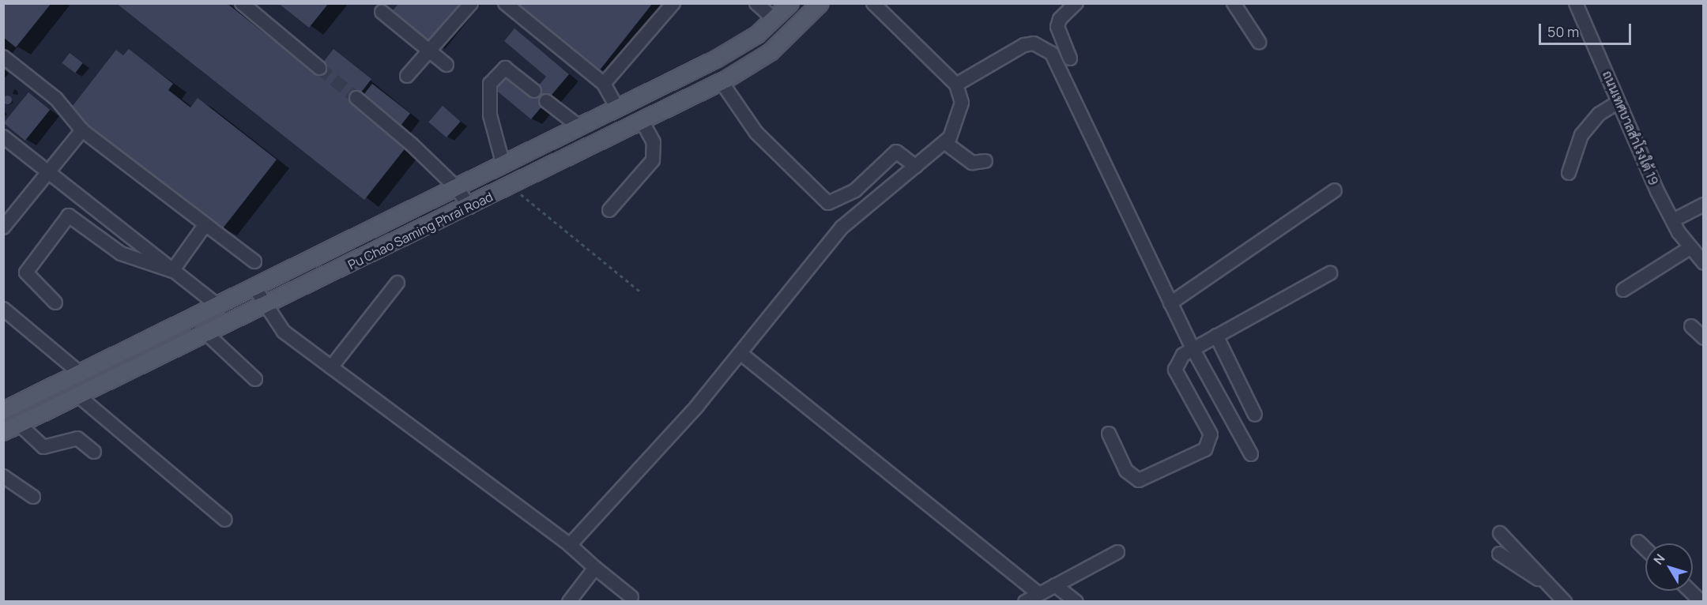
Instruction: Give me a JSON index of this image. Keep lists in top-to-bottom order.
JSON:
{
  "streets": {
    "main road": ["Pu Chao Saming Phrai Road"],
    "street": ["ถนนเทศบาลสำโรงใต้ 19"]
  },
  "scale_bar": "50 m",
  "north": "top left"
}
